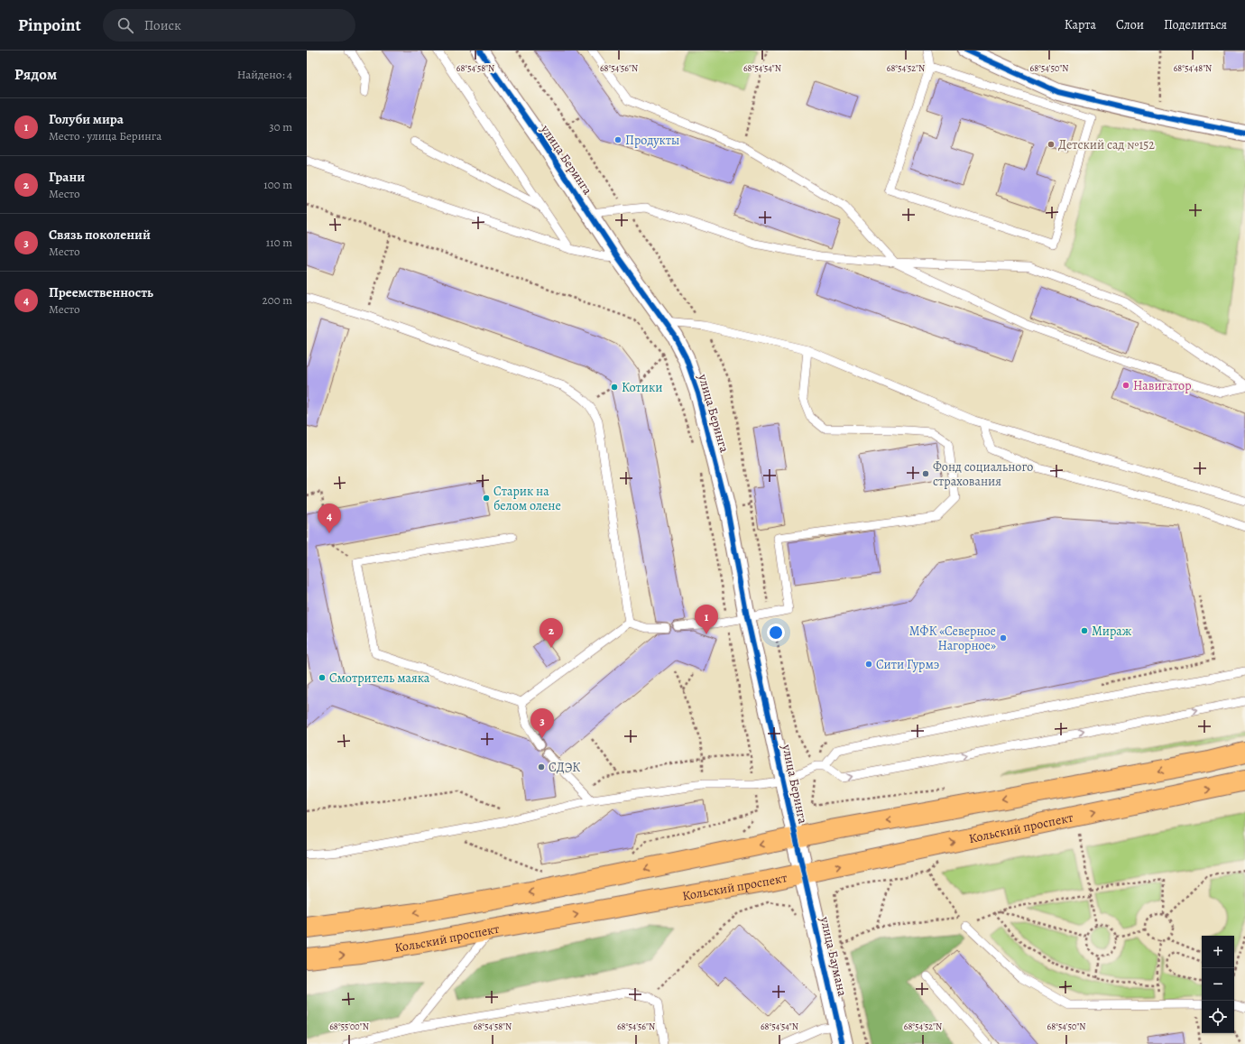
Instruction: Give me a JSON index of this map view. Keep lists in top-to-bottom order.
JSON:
{
  "streets": {
    "main road": ["Кольский проспект"],
    "street": ["улица Беринга", "улица Баумана"]
  },
  "crossings": [
    ["улица Беринга", "улица Баумана"],
    ["Кольский проспект", "улица Баумана"]
  ],
  "places": [
    "Продукты",
    "Детский сад №152",
    "Навигатор",
    "Котики",
    "Фонд социального страхования",
    "Старик на белом олене",
    "Мираж",
    "МФК «Северное Нагорное»",
    "Сити Гурмэ",
    "Смотритель маяка",
    "СДЭК"
  ],
  "page": {
    "header": "Pinpoint",
    "search": "Поиск",
    "nav": ["Карта", "Слои", "Поделиться"],
    "heading": ["Рядом", "Найдено: 4"],
    "list": [
      {
        "mark": "1",
        "name": "Голуби мира",
        "note": "Место · улица Беринга",
        "value": "30 m"
      },
      {
        "mark": "2",
        "name": "Грани",
        "note": "Место",
        "value": "100 m"
      },
      {
        "mark": "3",
        "name": "Связь поколений",
        "note": "Место",
        "value": "110 m"
      },
      {
        "mark": "4",
        "name": "Преемственность",
        "note": "Место",
        "value": "200 m"
      }
    ],
    "pins": [
      "4",
      "1",
      "2",
      "3"
    ],
    "map_buttons": ["+", "−"]
  },
  "coordinates": [
    "68°54'58\"N",
    "68°54'56\"N",
    "68°54'54\"N",
    "68°54'52\"N",
    "68°54'50\"N",
    "68°54'48\"N",
    "68°55'00\"N"
  ]
}
